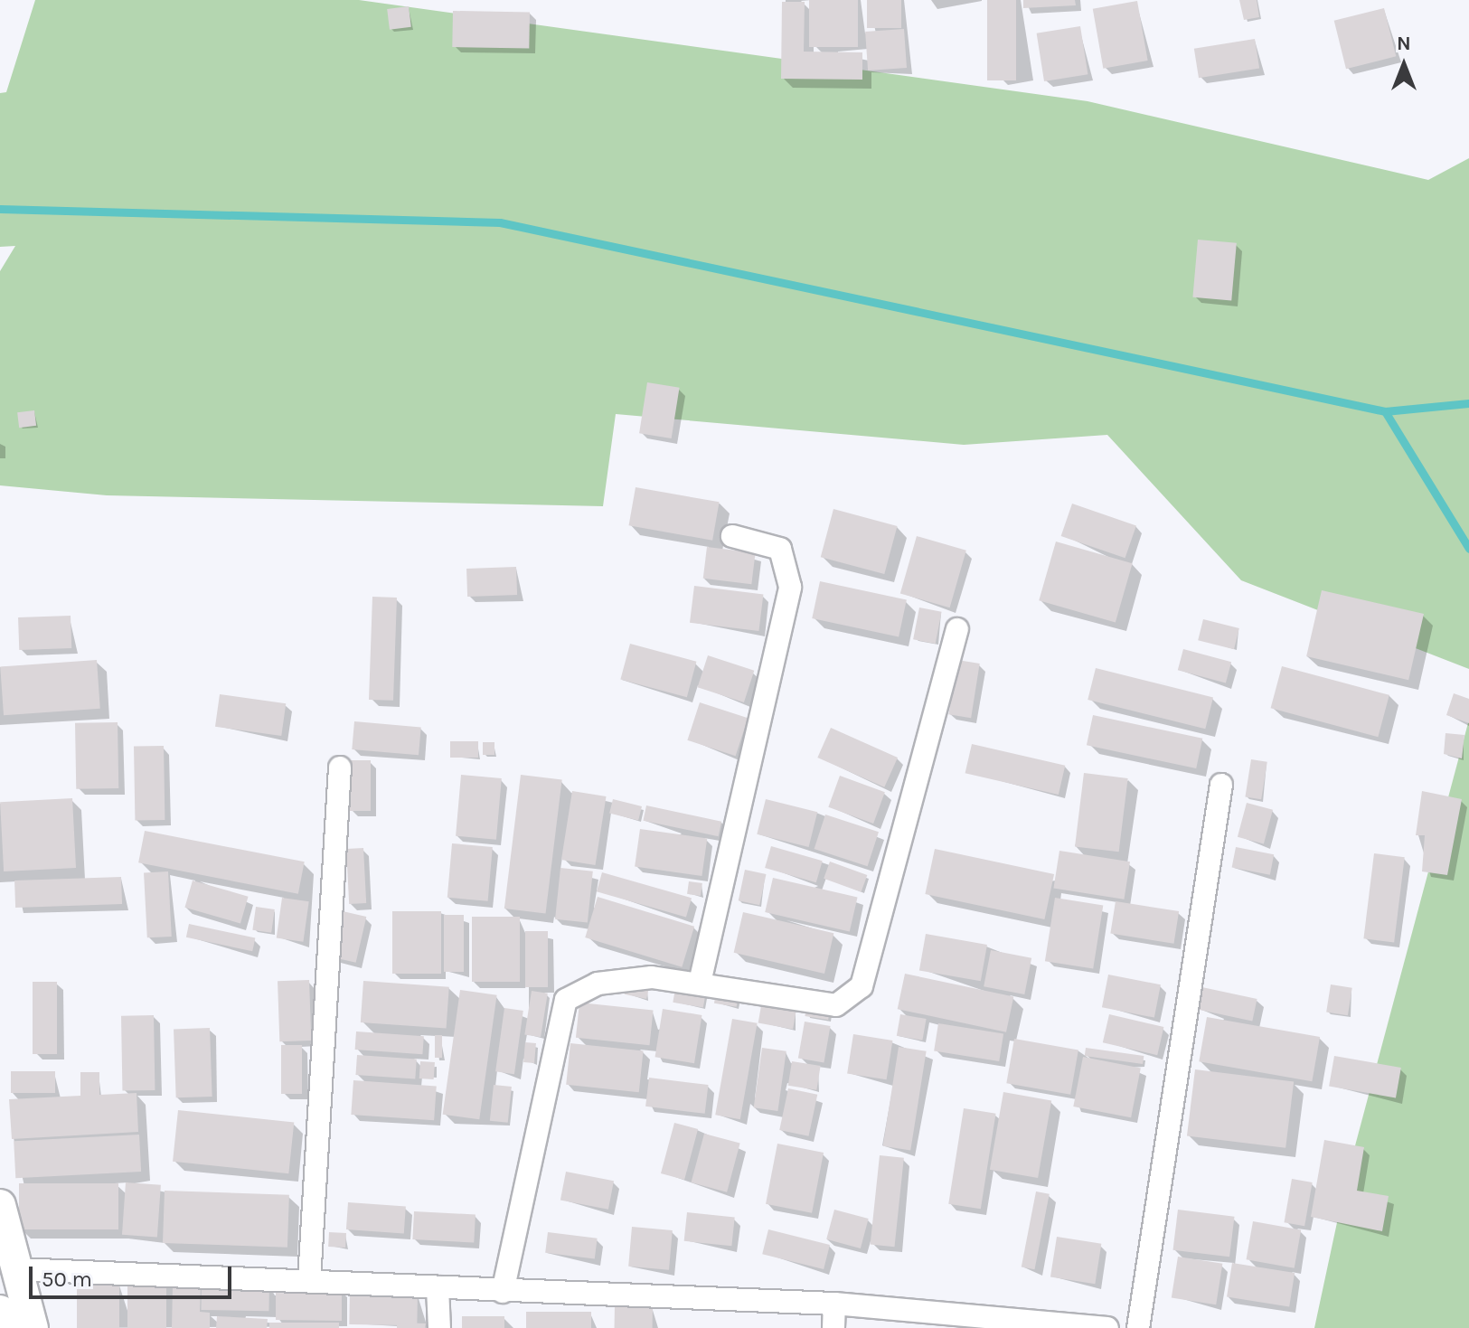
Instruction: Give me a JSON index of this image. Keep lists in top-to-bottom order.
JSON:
{
  "scale_bar": "50 m",
  "north": "top"
}
